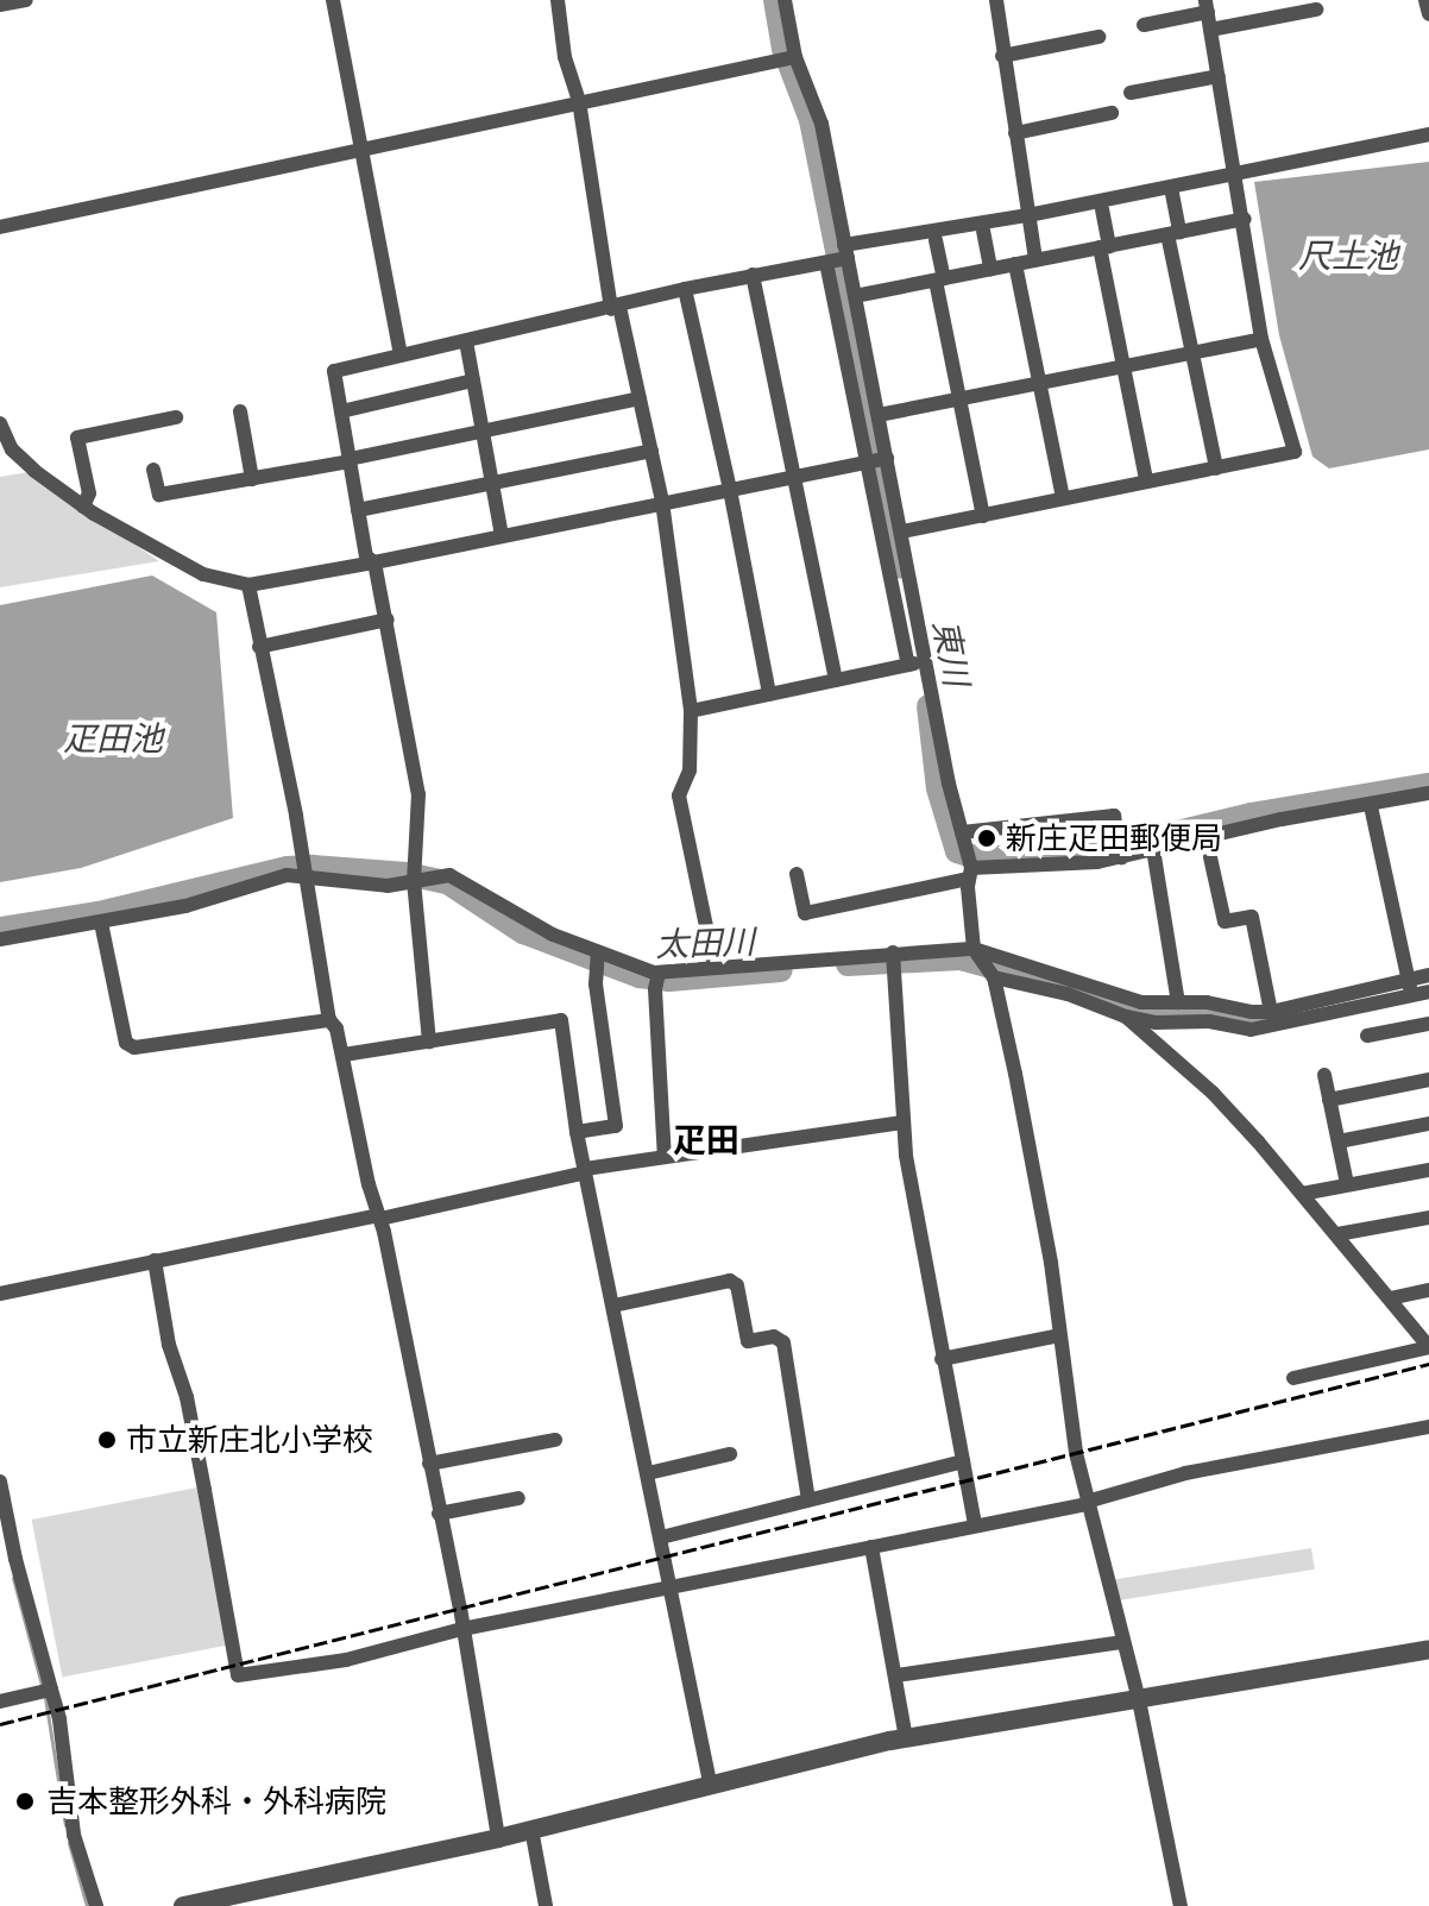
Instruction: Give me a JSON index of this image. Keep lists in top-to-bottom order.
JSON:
{
  "districts": ["疋田"],
  "water": [
    "尺土池",
    "東川",
    "疋田池",
    "太田川"
  ],
  "places": ["新庄疋田郵便局", "市立新庄北小学校", "吉本整形外科・外科病院"]
}
